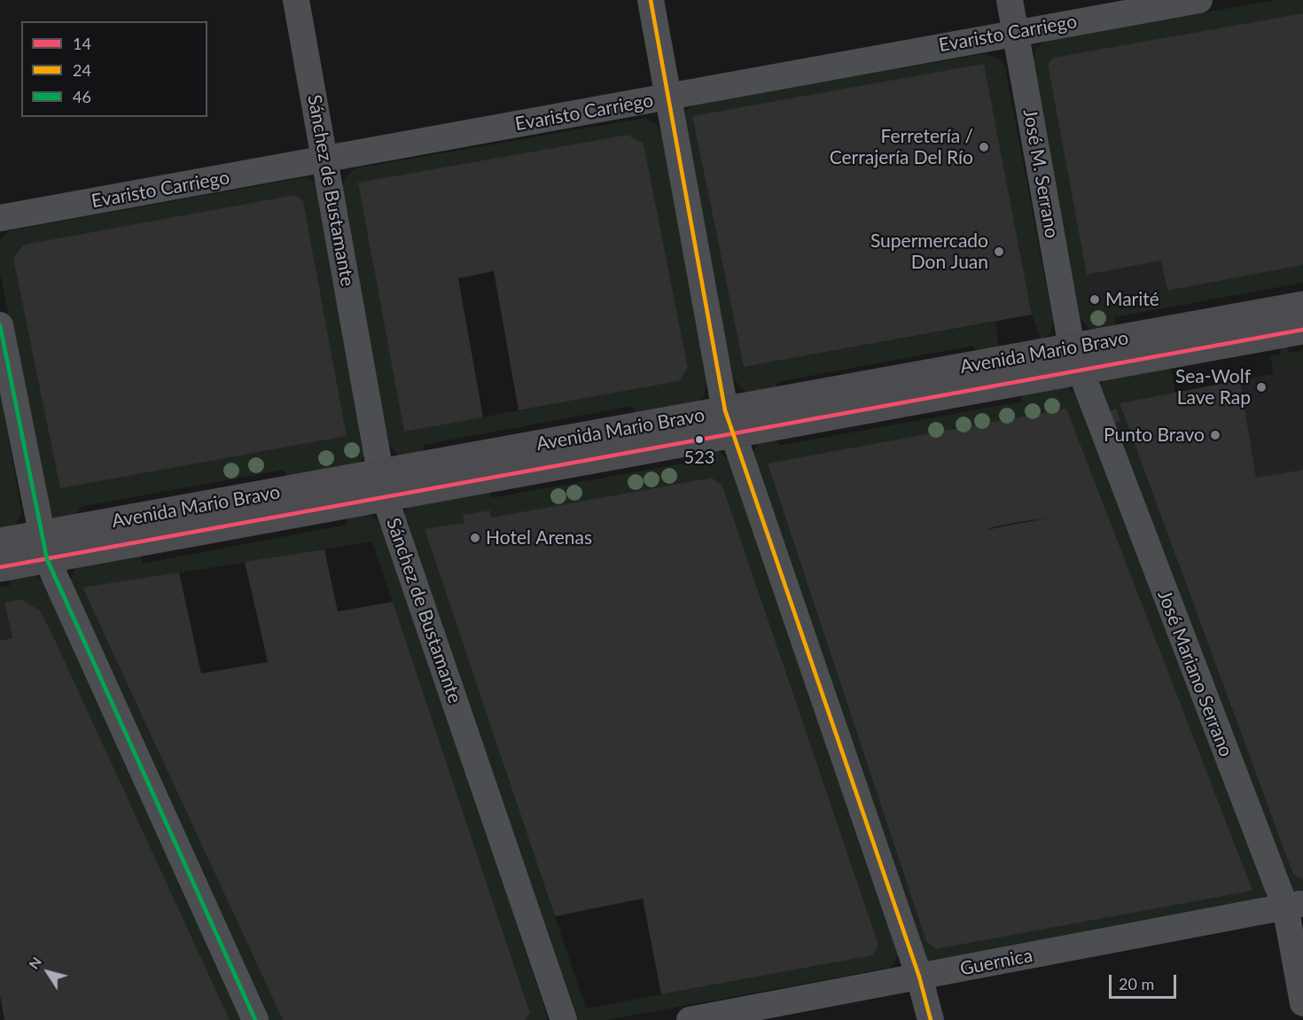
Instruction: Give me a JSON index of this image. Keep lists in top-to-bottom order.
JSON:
{
  "streets": {
    "main road": ["Avenida Mario Bravo"],
    "street": [
      "Evaristo Carriego",
      "José M. Serrano",
      "Sánchez de Bustamante",
      "José Mariano Serrano",
      "Guernica"
    ]
  },
  "crossings": [
    ["Evaristo Carriego", "José M. Serrano"],
    ["Evaristo Carriego", "Sánchez de Bustamante"],
    ["José M. Serrano", "Avenida Mario Bravo"],
    ["José M. Serrano", "José Mariano Serrano"],
    ["Sánchez de Bustamante", "Avenida Mario Bravo"],
    ["Avenida Mario Bravo", "José Mariano Serrano"],
    ["José Mariano Serrano", "Guernica"]
  ],
  "places": [
    "Ferretería / Cerrajería Del Río",
    "Supermercado Don Juan",
    "Marité",
    "Sea-Wolf Lave Rap",
    "Punto Bravo",
    "523",
    "Hotel Arenas"
  ],
  "lines": ["transit line 24", "transit line 46", "transit line 14"],
  "legend": ["14", "24", "46"],
  "scale_bar": "20 m",
  "north": "top left"
}
